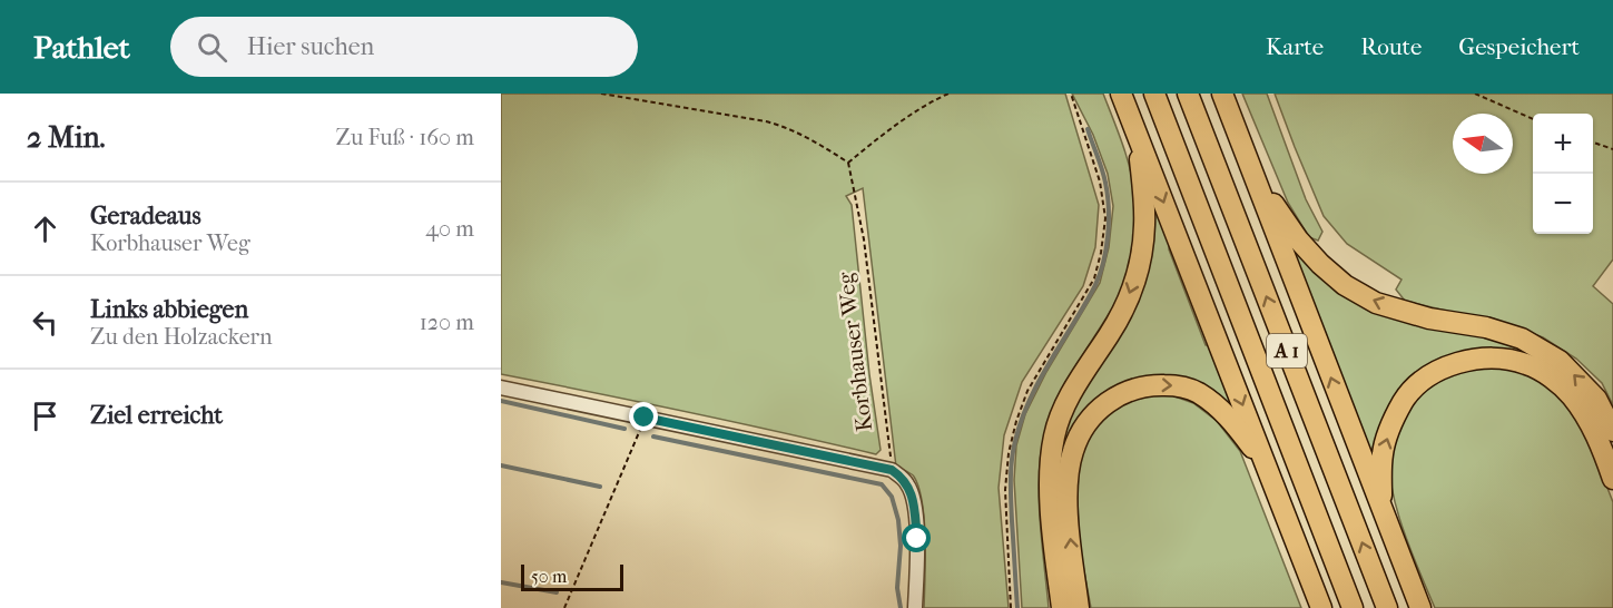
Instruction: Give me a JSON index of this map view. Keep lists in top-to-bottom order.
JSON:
{
  "streets": {
    "highway": ["A 1"],
    "path": ["Korbhauser Weg"]
  },
  "scale_bar": "50 m",
  "north": "left",
  "page": {
    "header": "Pathlet",
    "search": "Hier suchen",
    "nav": ["Karte", "Route", "Gespeichert"],
    "heading": ["2 Min.", "Zu Fuß · 160 m"],
    "map_buttons": ["+", "−"],
    "list": [
      ["Geradeaus", "Korbhauser Weg", "40 m"],
      ["Links abbiegen", "Zu den Holzackern", "120 m"],
      "Ziel erreicht"
    ],
    "scale": "50 m"
  }
}
